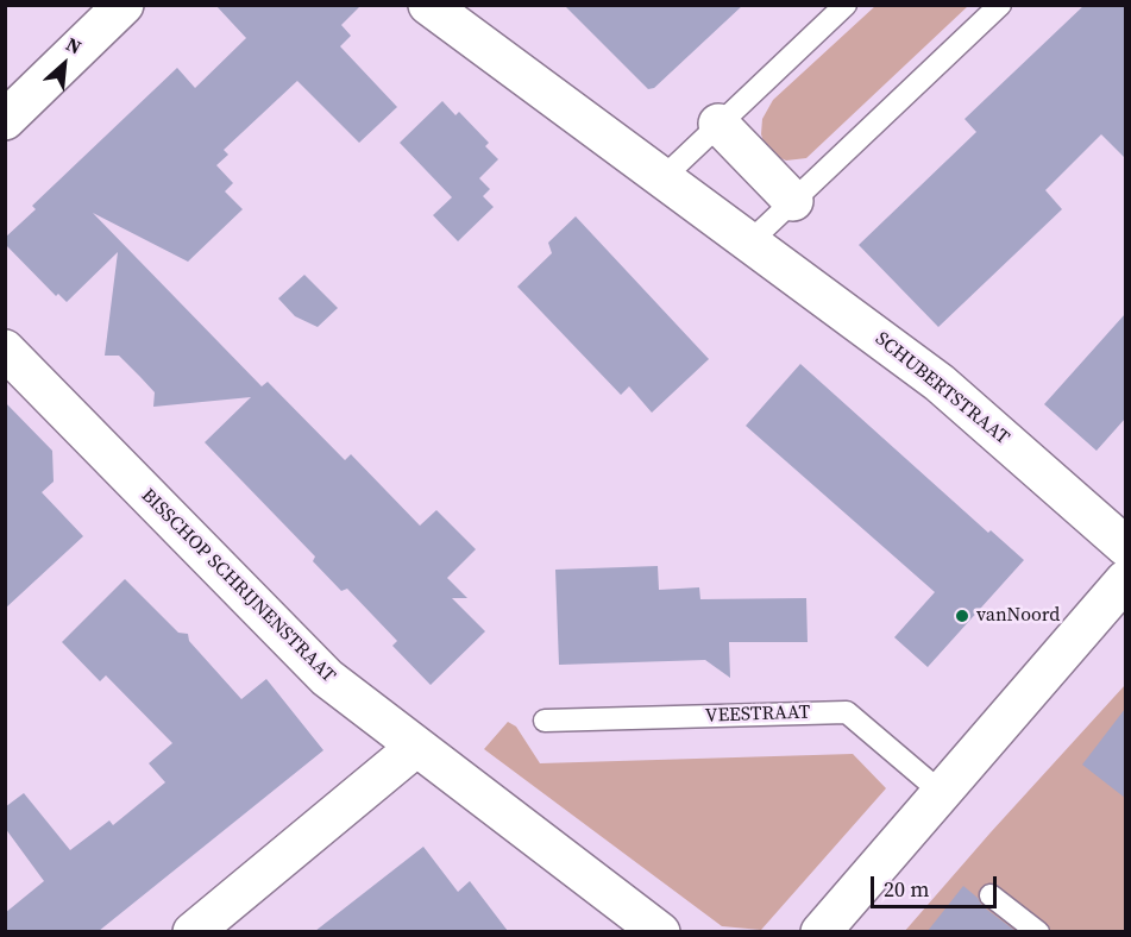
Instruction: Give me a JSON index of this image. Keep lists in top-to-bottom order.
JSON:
{
  "streets": {
    "street": ["SCHUBERTSTRAAT", "BISSCHOP SCHRIJNENSTRAAT"],
    "lane": ["VEESTRAAT"]
  },
  "places": ["vanNoord"],
  "scale_bar": "20 m",
  "north": "top right"
}
